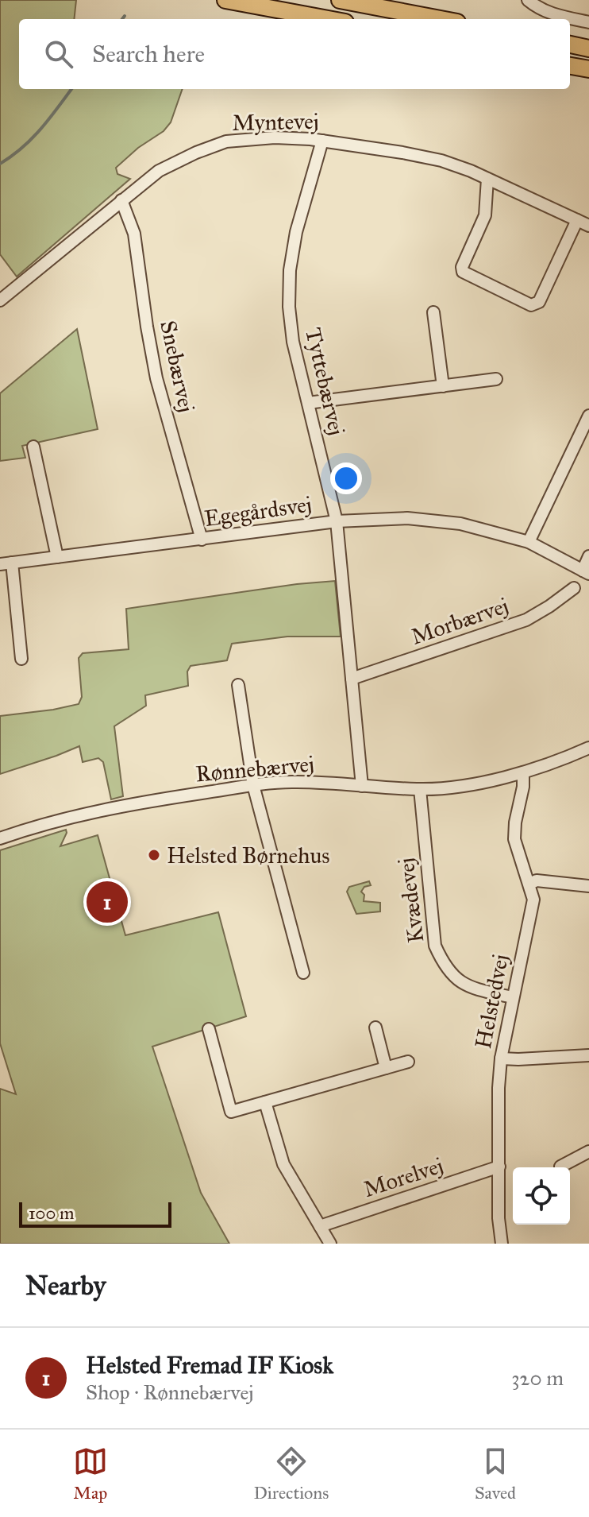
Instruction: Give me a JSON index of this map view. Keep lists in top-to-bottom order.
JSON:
{
  "streets": {
    "street": [
      "Myntevej",
      "Snebærvej",
      "Tyttebærvej",
      "Egegårdsvej",
      "Morbærvej",
      "Rønnebærvej",
      "Kvædevej",
      "Helstedvej",
      "Morelvej"
    ]
  },
  "crossings": [
    ["Myntevej", "Snebærvej"],
    ["Myntevej", "Tyttebærvej"],
    ["Snebærvej", "Egegårdsvej"],
    ["Tyttebærvej", "Egegårdsvej"],
    ["Tyttebærvej", "Morbærvej"],
    ["Tyttebærvej", "Rønnebærvej"],
    ["Rønnebærvej", "Kvædevej"],
    ["Rønnebærvej", "Helstedvej"],
    ["Kvædevej", "Helstedvej"],
    ["Helstedvej", "Morelvej"]
  ],
  "places": ["Helsted Børnehus"],
  "scale_bar": "100 m",
  "page": {
    "search": "Search here",
    "pins": "1",
    "scale": "100 m",
    "heading": "Nearby",
    "list": [
      {
        "mark": "1",
        "name": "Helsted Fremad IF Kiosk",
        "note": "Shop · Rønnebærvej",
        "value": "320 m"
      }
    ],
    "nav": ["Map", "Directions", "Saved"]
  }
}
